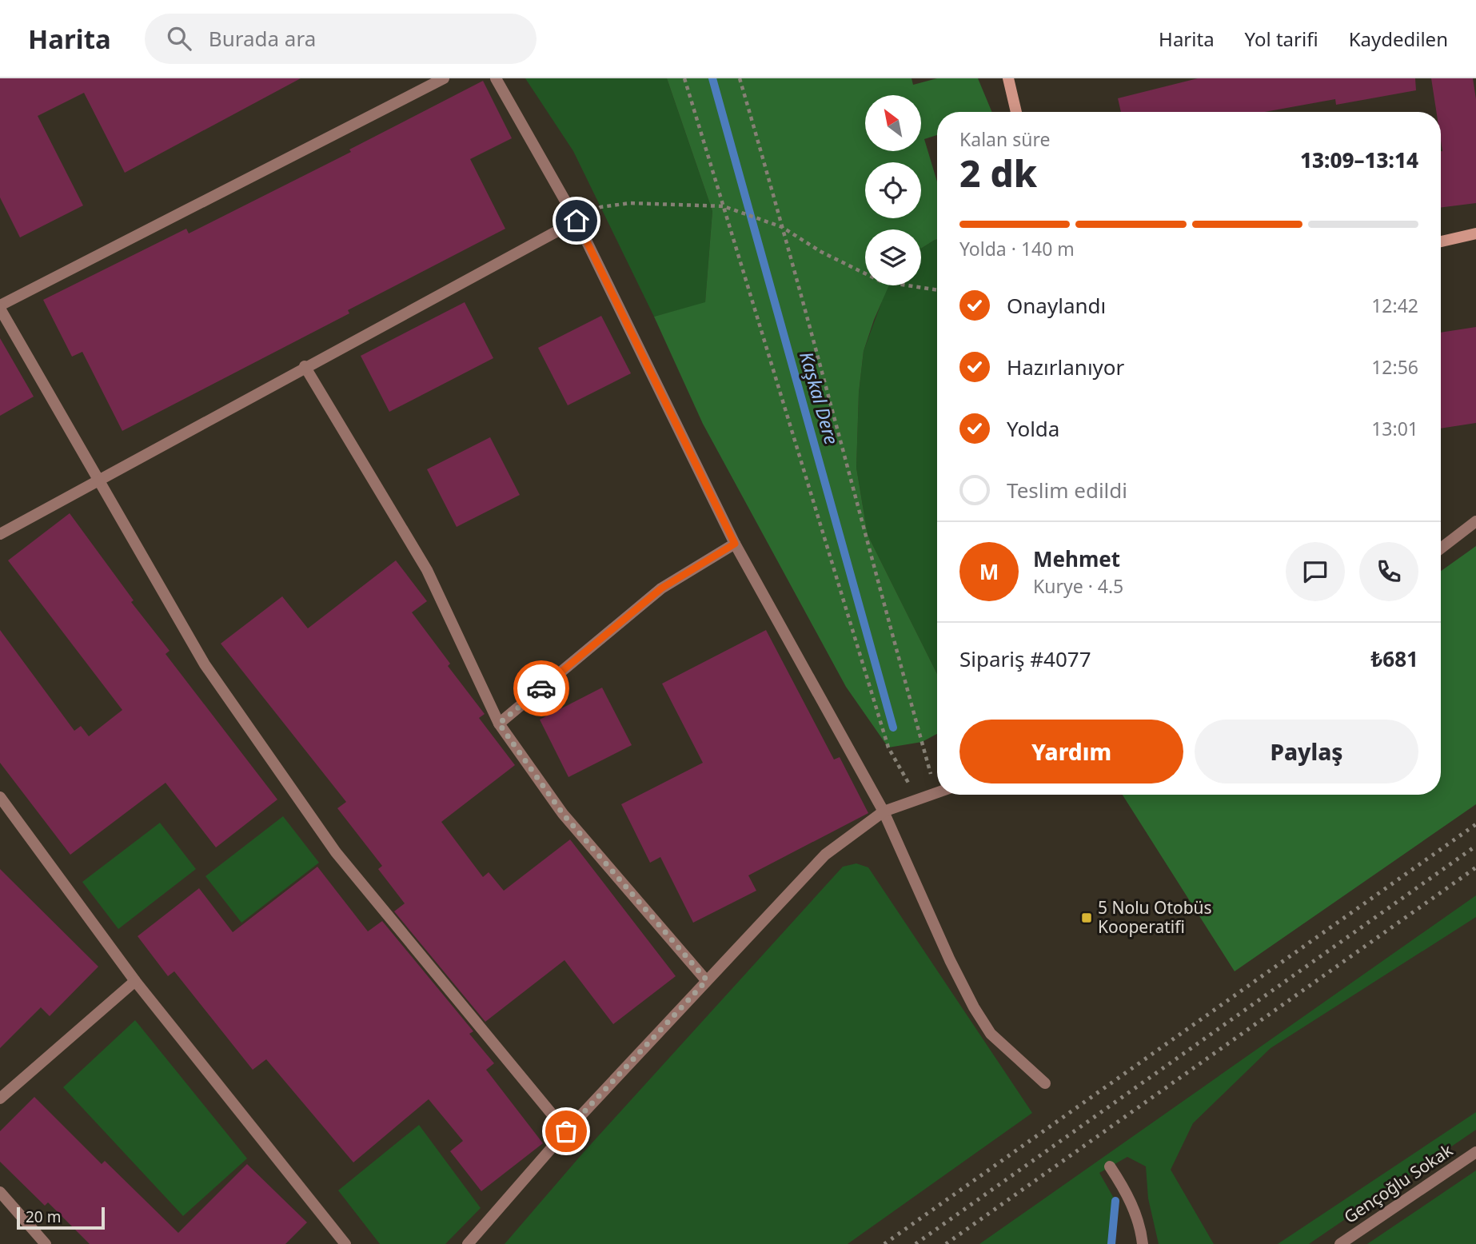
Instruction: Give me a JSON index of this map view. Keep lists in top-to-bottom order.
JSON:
{
  "streets": {
    "street": ["Gençoğlu Sokak"]
  },
  "water": ["Kaşkal Dere"],
  "places": {
    "transit": ["5 Nolu Otobüs Kooperatifi"]
  },
  "scale_bar": "20 m",
  "north": "top left",
  "page": {
    "header": "Harita",
    "search": "Burada ara",
    "nav": ["Harita", "Yol tarifi", "Kaydedilen"],
    "heading": ["2 dk", "Kalan süre", "13:09–13:14"],
    "panel": [
      "Mehmet",
      "Kurye · 4.5",
      "Sipariş #4077",
      "₺681"
    ],
    "bar": "Yolda · 140 m",
    "list": [
      ["Onaylandı", "12:42"],
      ["Hazırlanıyor", "12:56"],
      ["Yolda", "13:01"],
      "Teslim edildi"
    ],
    "round": "M",
    "buttons": ["Yardım", "Paylaş"],
    "scale": "20 m"
  }
}
